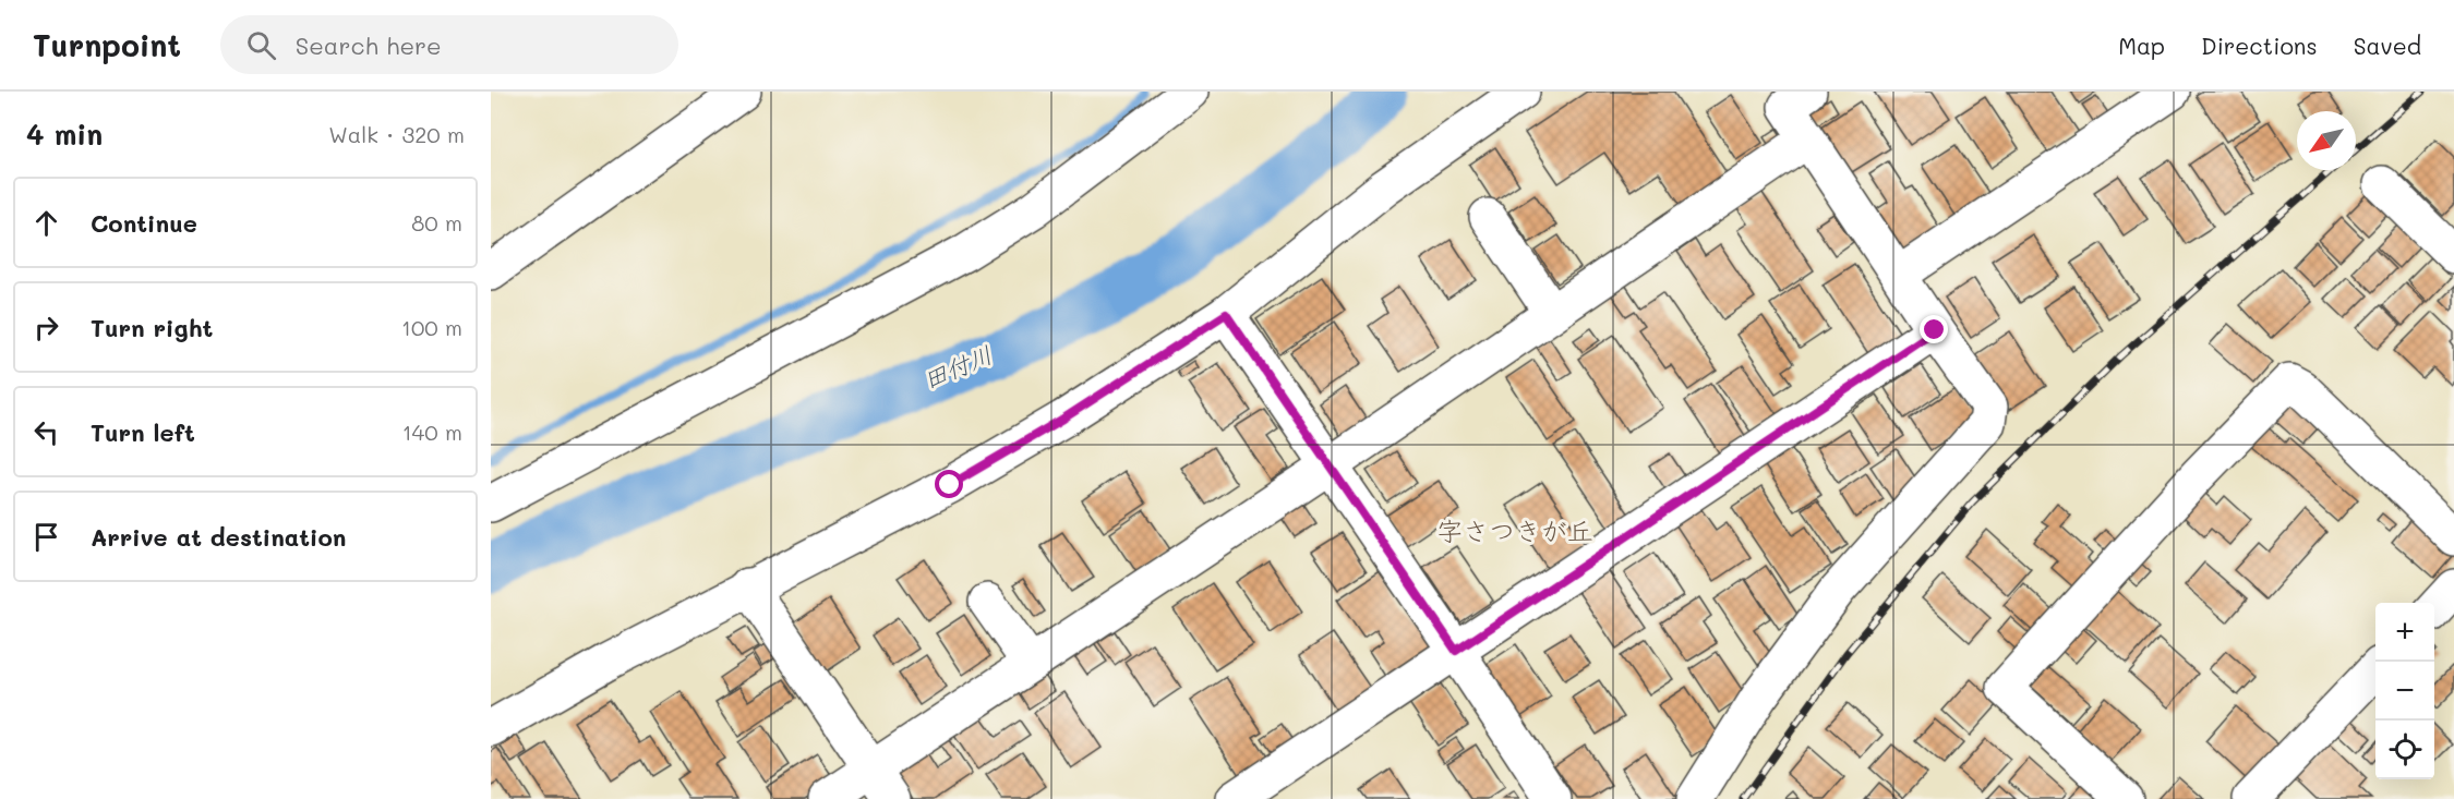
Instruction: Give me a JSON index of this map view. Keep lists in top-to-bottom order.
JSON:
{
  "districts": ["字さつきが丘"],
  "water": ["田付川"],
  "north": "bottom left",
  "page": {
    "header": "Turnpoint",
    "search": "Search here",
    "nav": ["Map", "Directions", "Saved"],
    "heading": ["4 min", "Walk · 320 m"],
    "list": [
      ["Continue", "80 m"],
      ["Turn right", "100 m"],
      ["Turn left", "140 m"],
      "Arrive at destination"
    ],
    "map_buttons": ["+", "−"]
  }
}
